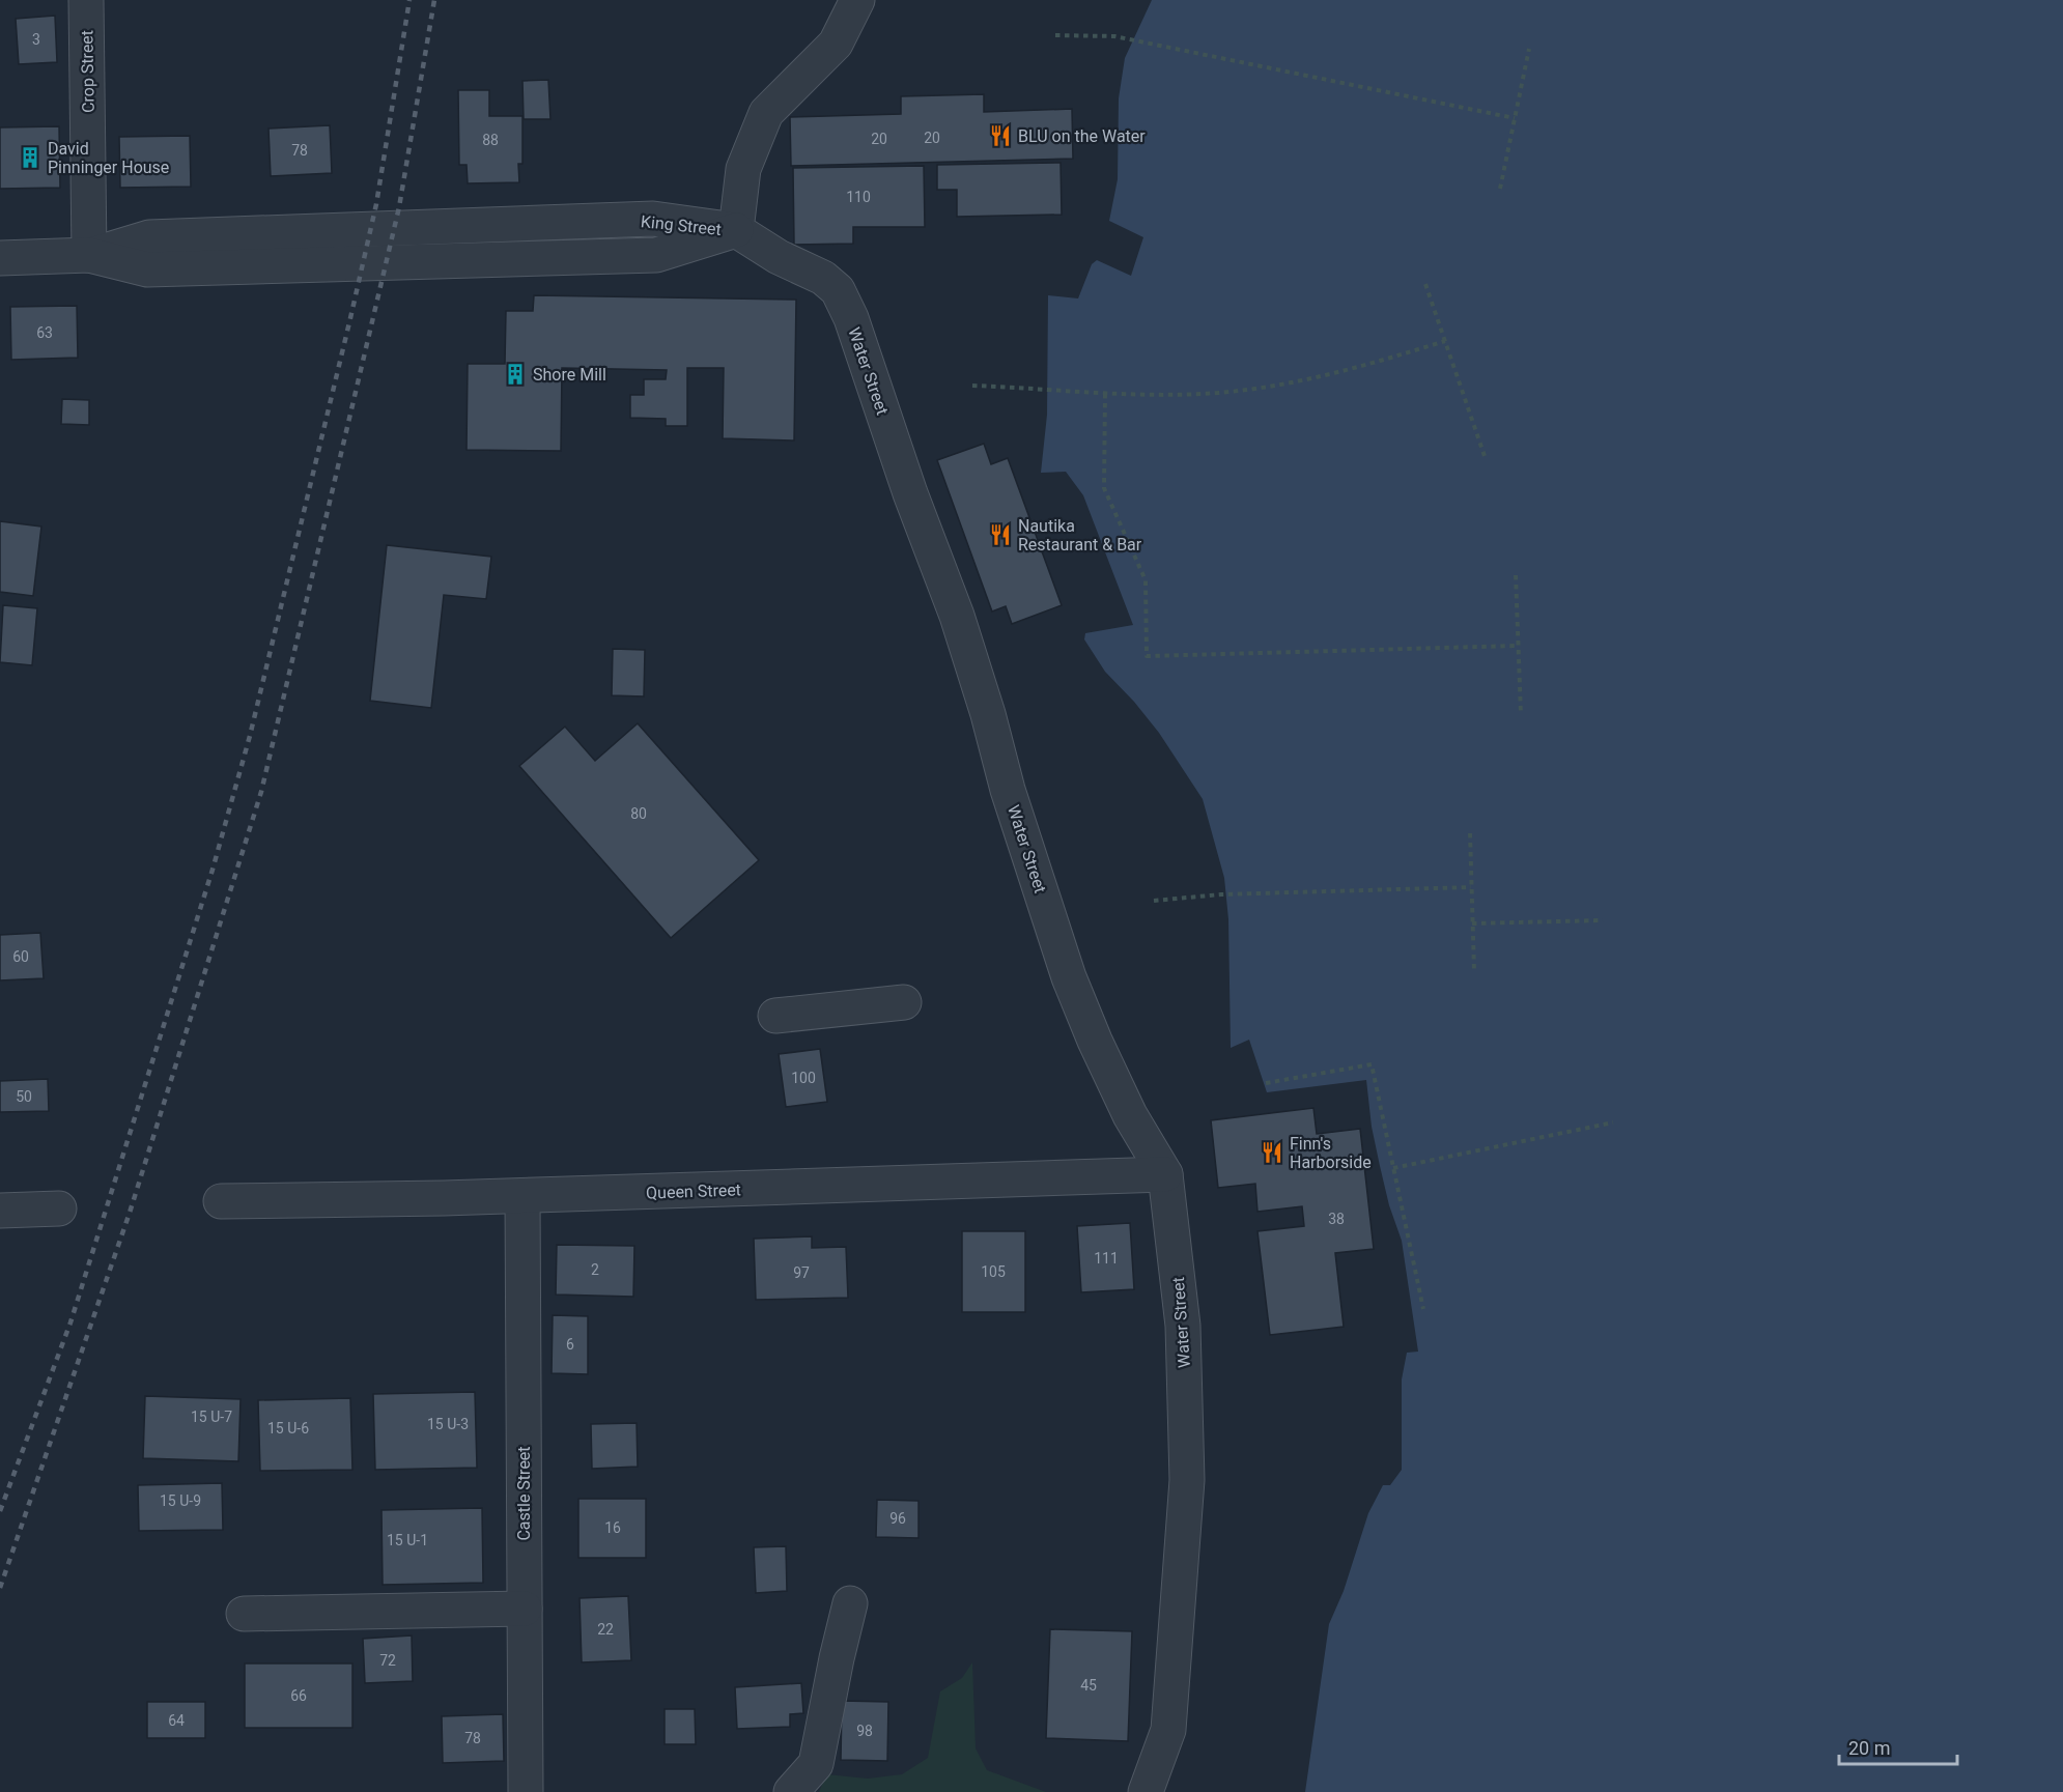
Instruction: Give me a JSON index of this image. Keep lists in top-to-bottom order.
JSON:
{
  "streets": {
    "street": [
      "Crop Street",
      "King Street",
      "Water Street",
      "Queen Street",
      "Castle Street"
    ]
  },
  "crossings": [
    ["Crop Street", "King Street"],
    ["King Street", "Water Street"],
    ["Water Street", "Queen Street"],
    ["Queen Street", "Castle Street"]
  ],
  "places": {
    "restaurant": ["BLU on the Water", "Nautika Restaurant & Bar", "Finn's Harborside"],
    "building": ["David Pinninger House", "Shore Mill"]
  },
  "house_numbers": [
    "3",
    "20",
    "20",
    "88",
    "78",
    "110",
    "63",
    "80",
    "60",
    "100",
    "50",
    "38",
    "111",
    "2",
    "105",
    "97",
    "6",
    "15 U-7",
    "15 U-3",
    "15 U-6",
    "15 U-9",
    "96",
    "16",
    "15 U-1",
    "22",
    "72",
    "45",
    "66",
    "64",
    "98",
    "78"
  ],
  "scale_bar": "20 m"
}
